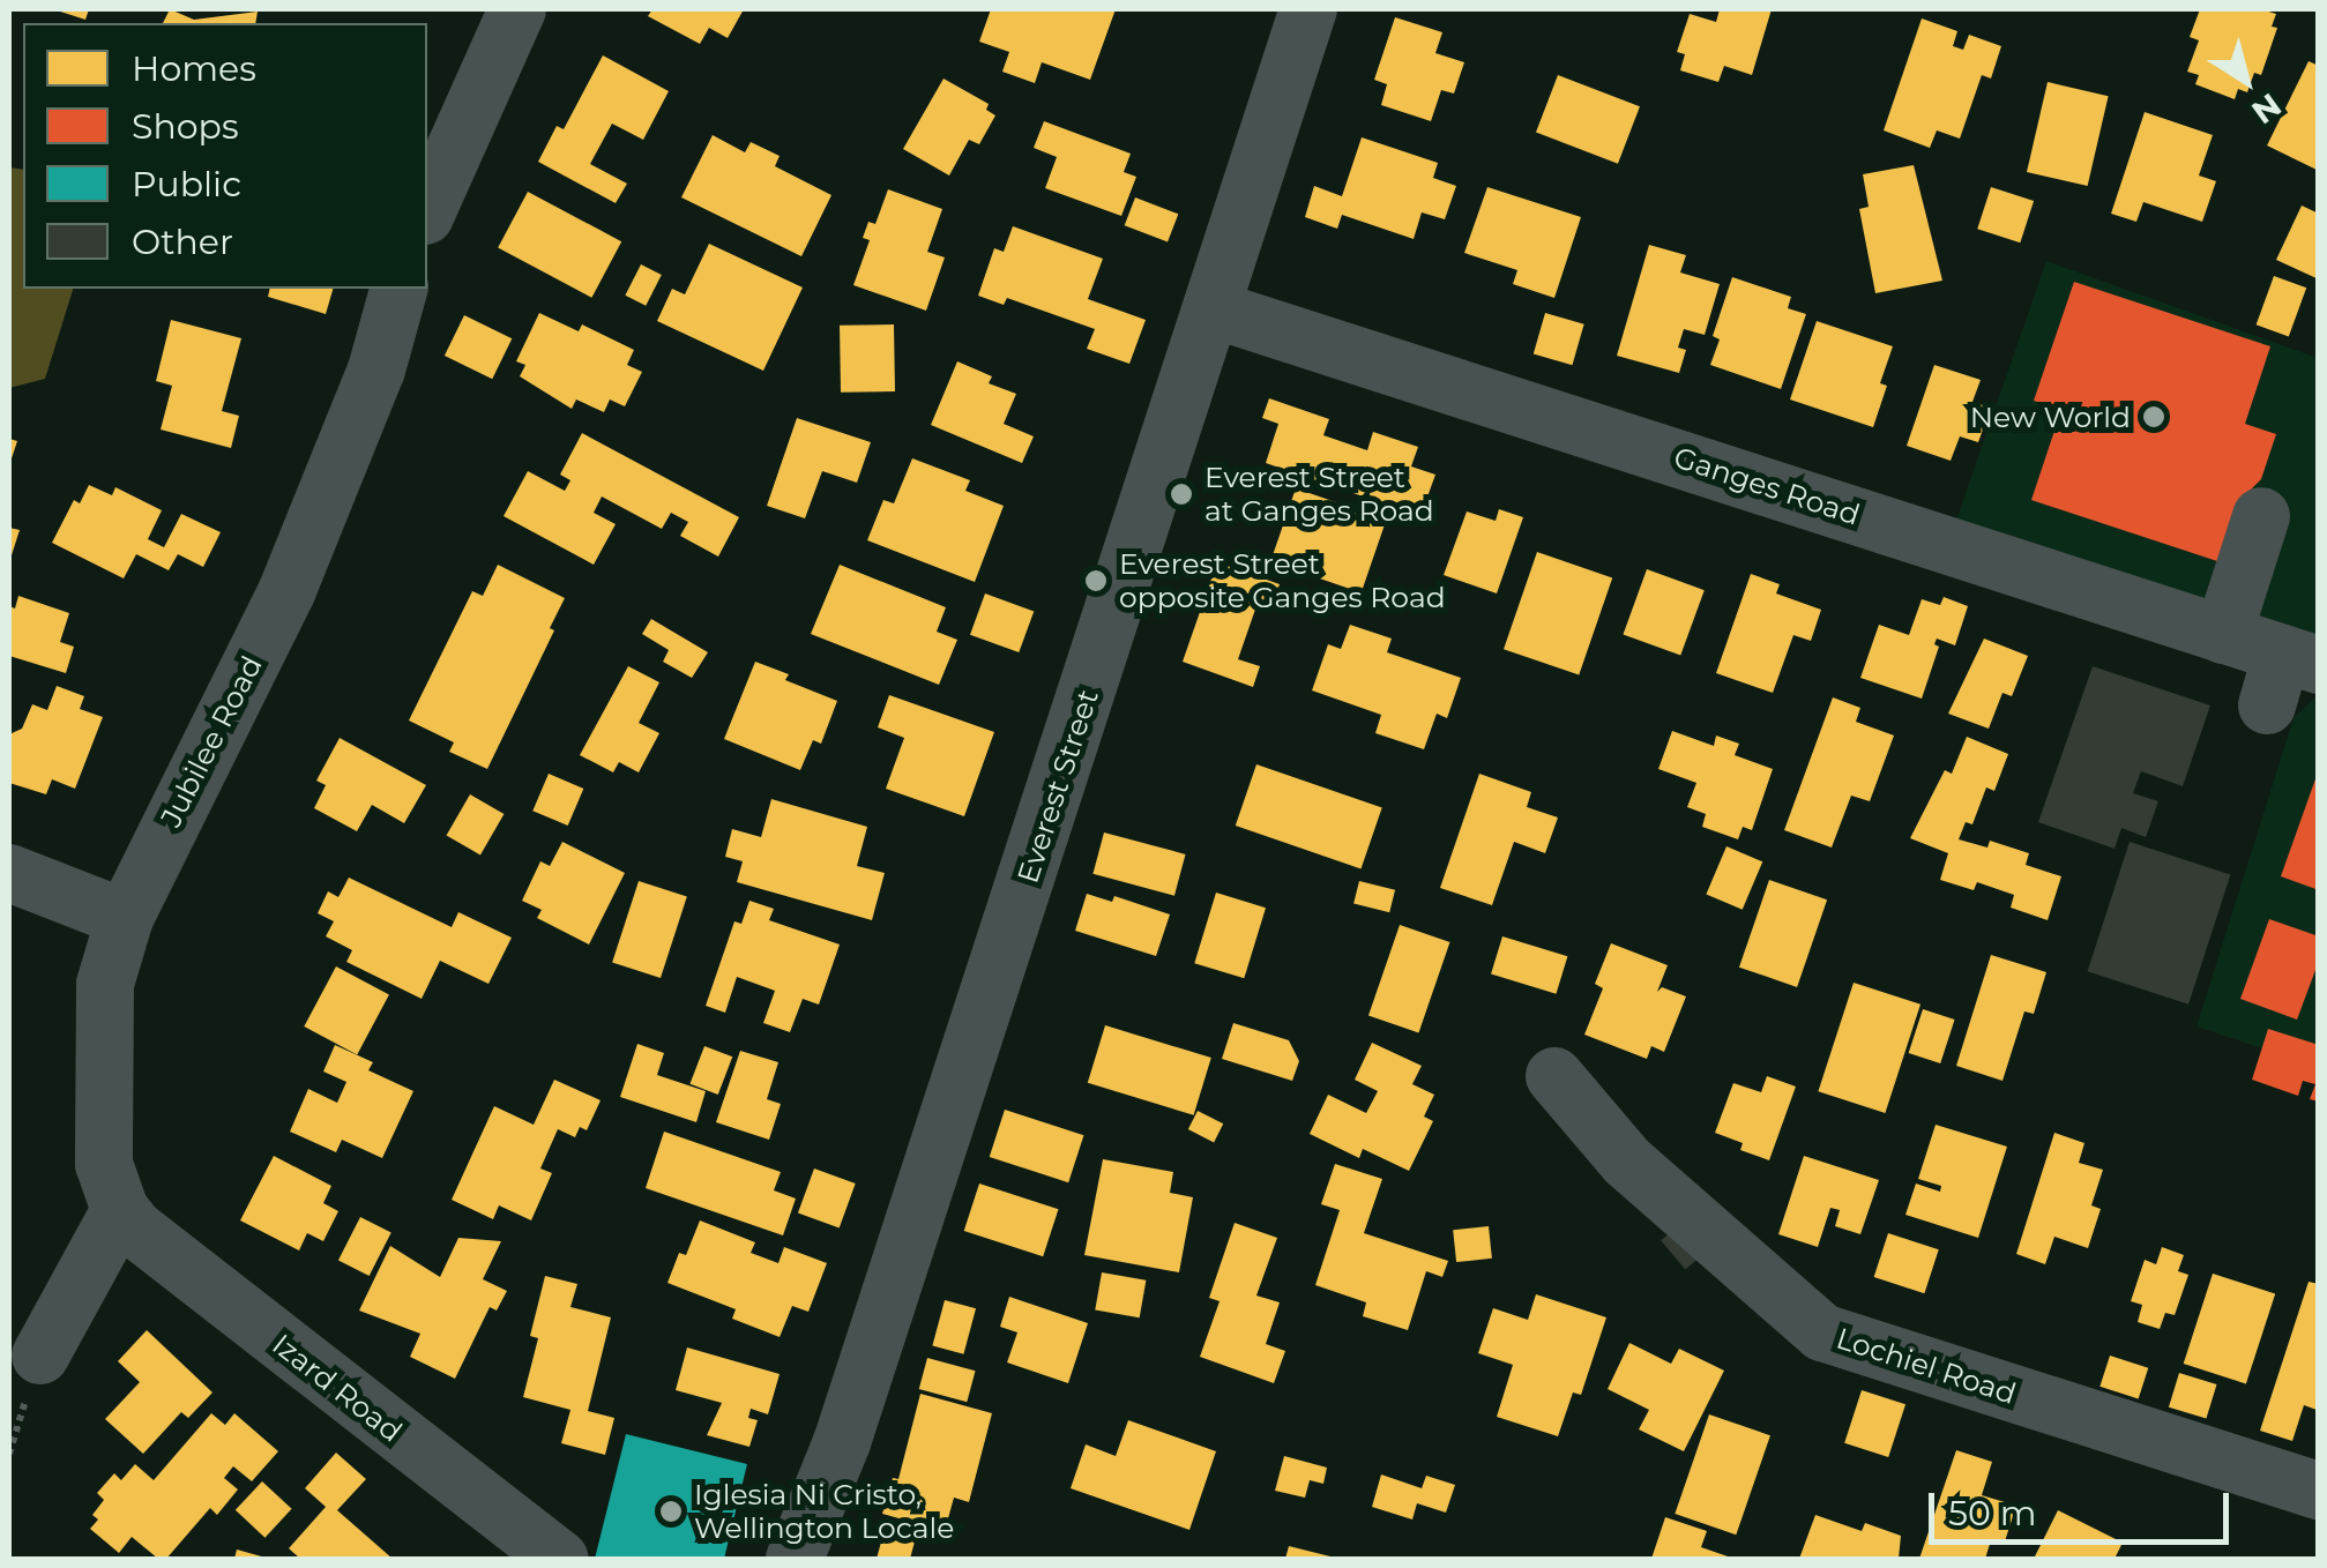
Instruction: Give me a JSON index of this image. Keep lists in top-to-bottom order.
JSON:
{
  "streets": {
    "street": [
      "Ganges Road",
      "Jubilee Road",
      "Everest Street",
      "Lochiel Road",
      "Izard Road"
    ]
  },
  "crossings": [
    ["Ganges Road", "Everest Street"],
    ["Jubilee Road", "Izard Road"]
  ],
  "places": [
    "New World",
    "Everest Street at Ganges Road",
    "Everest Street opposite Ganges Road",
    "Iglesia Ni Cristo, Wellington Locale"
  ],
  "legend": [
    "Homes",
    "Shops",
    "Public",
    "Other"
  ],
  "scale_bar": "50 m",
  "north": "bottom right"
}
